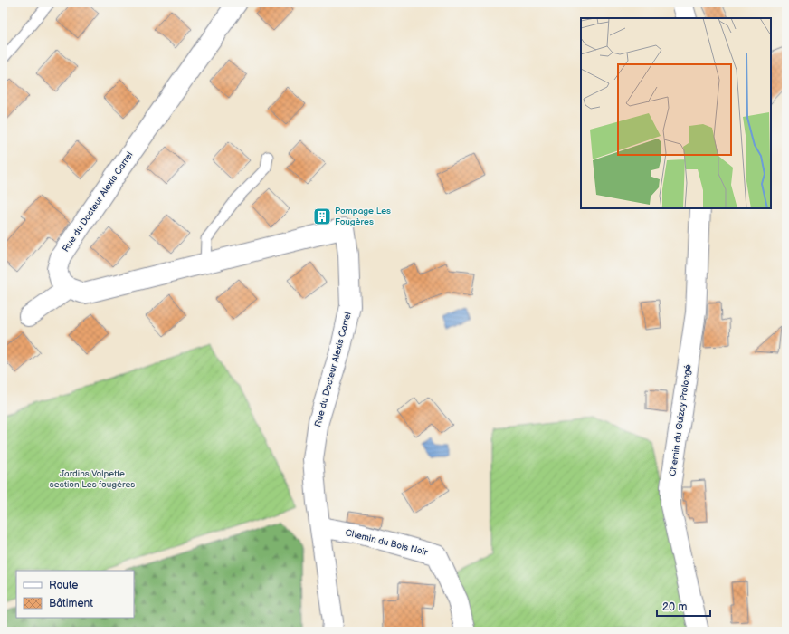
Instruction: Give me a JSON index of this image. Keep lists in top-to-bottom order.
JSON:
{
  "streets": {
    "street": ["Rue du Docteur Alexis Carrel", "Chemin du Guizay Prolongé", "Chemin du Bois Noir"]
  },
  "crossings": [
    ["Rue du Docteur Alexis Carrel", "Chemin du Bois Noir"]
  ],
  "parks": ["Jardins Volpette section Les fougères"],
  "places": {
    "building": ["Pompage Les Fougères"]
  },
  "legend": ["Route", "Bâtiment"],
  "scale_bar": "20 m"
}
